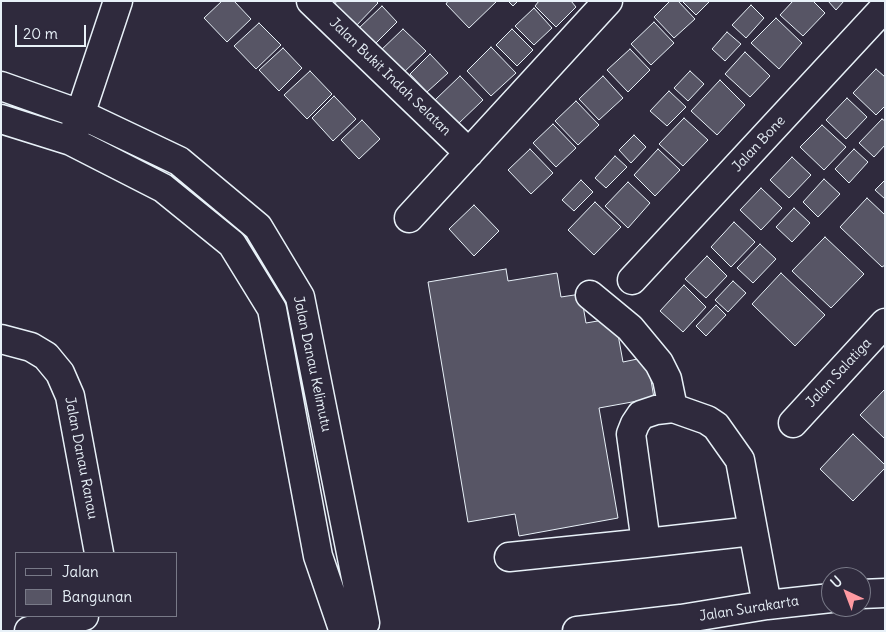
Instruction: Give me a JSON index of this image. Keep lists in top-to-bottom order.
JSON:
{
  "streets": {
    "street": [
      "Jalan Bukit Indah Selatan",
      "Jalan Bone",
      "Jalan Danau Kelimutu",
      "Jalan Salatiga",
      "Jalan Danau Ranau",
      "Jalan Surakarta"
    ]
  },
  "legend": ["Jalan", "Bangunan"],
  "scale_bar": "20 m",
  "north": "top left"
}
